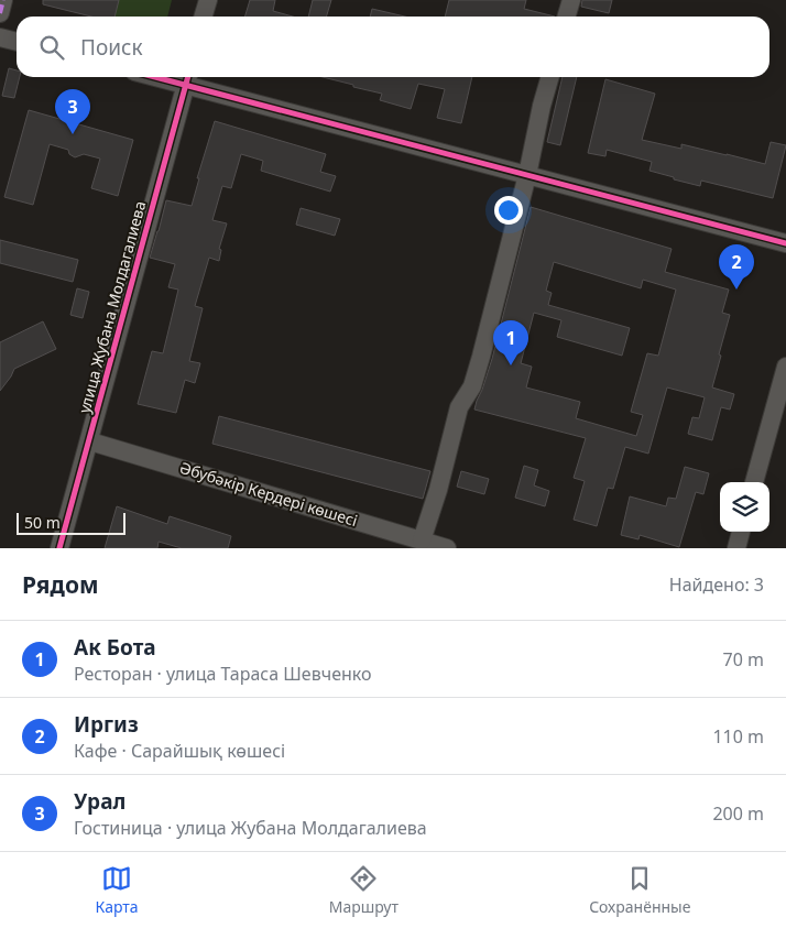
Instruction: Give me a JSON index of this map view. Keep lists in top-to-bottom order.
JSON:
{
  "streets": {
    "street": ["улица Жубана Молдагалиева", "Әбубәкір Кердері көшесі"]
  },
  "crossings": [
    ["улица Жубана Молдагалиева", "Әбубәкір Кердері көшесі"]
  ],
  "scale_bar": "50 m",
  "page": {
    "search": "Поиск",
    "pins": ["3", "2", "1"],
    "scale": "50 m",
    "heading": ["Рядом", "Найдено: 3"],
    "list": [
      {
        "mark": "1",
        "name": "Ак Бота",
        "note": "Ресторан · улица Тараса Шевченко",
        "value": "70 m"
      },
      {
        "mark": "2",
        "name": "Иргиз",
        "note": "Кафе · Сарайшық көшесі",
        "value": "110 m"
      },
      {
        "mark": "3",
        "name": "Урал",
        "note": "Гостиница · улица Жубана Молдагалиева",
        "value": "200 m"
      }
    ],
    "nav": ["Карта", "Маршрут", "Сохранённые"]
  }
}
